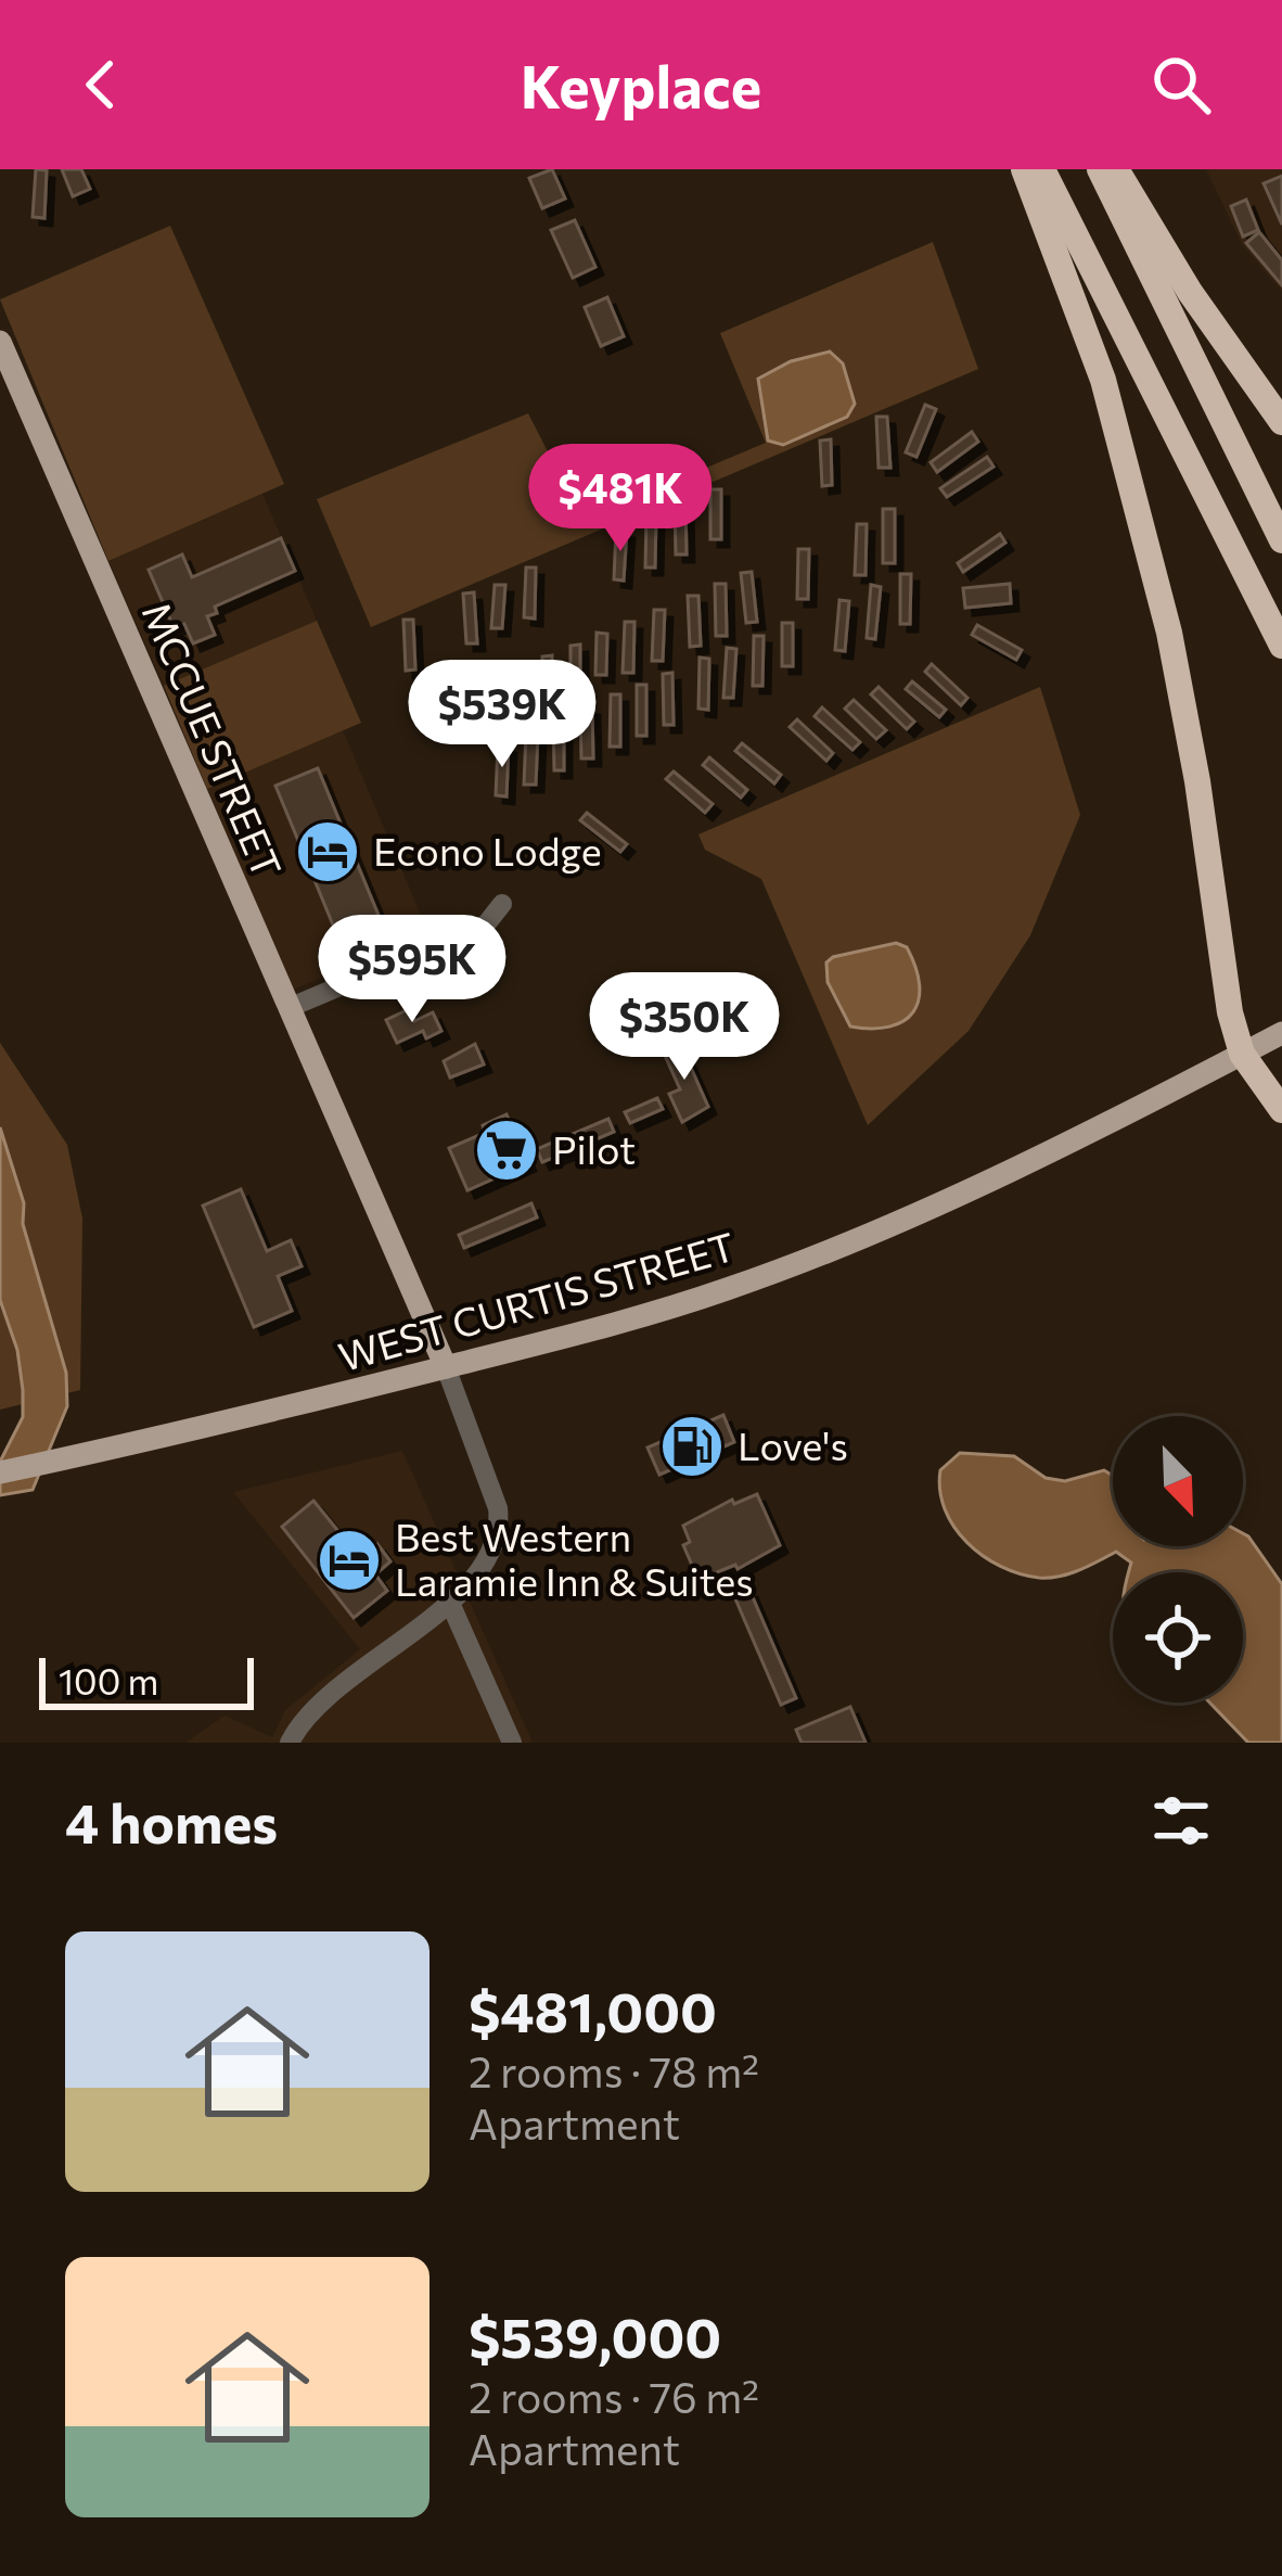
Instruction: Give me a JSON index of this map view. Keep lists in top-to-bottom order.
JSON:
{
  "streets": {
    "main road": ["MCCUE STREET", "WEST CURTIS STREET"]
  },
  "crossings": [
    ["MCCUE STREET", "WEST CURTIS STREET"]
  ],
  "places": {
    "hotel": ["Econo Lodge", "Best Western Laramie Inn & Suites"],
    "supermarket": ["Pilot"],
    "fuel station": ["Love's"]
  },
  "scale_bar": "100 m",
  "north": "bottom right",
  "page": {
    "header": "Keyplace",
    "price": [
      "$481K",
      "$539K",
      "$595K",
      "$350K"
    ],
    "scale": "100 m",
    "heading": "4 homes",
    "list": [
      {
        "name": "$481,000",
        "note": "2 rooms · 78 m² · Apartment"
      },
      {
        "name": "$539,000",
        "note": "2 rooms · 76 m² · Apartment"
      }
    ]
  }
}
